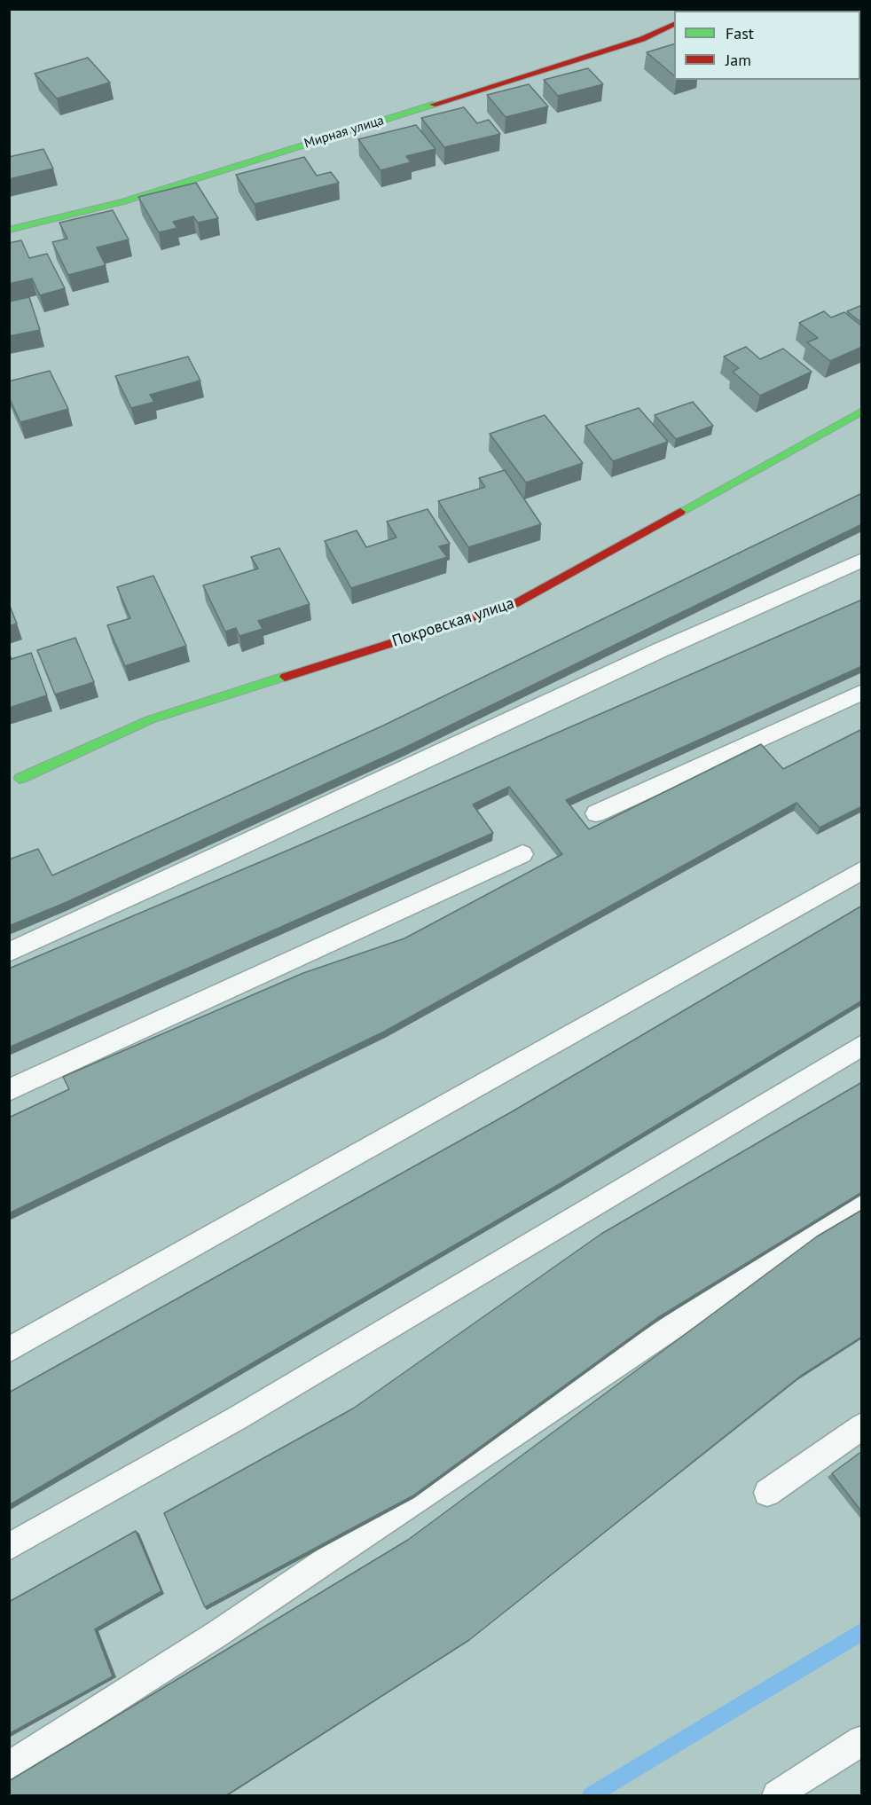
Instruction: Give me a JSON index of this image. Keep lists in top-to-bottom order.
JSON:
{
  "streets": {
    "street": ["Мирная улица", "Покровская улица"]
  },
  "legend": ["Fast", "Jam"]
}
